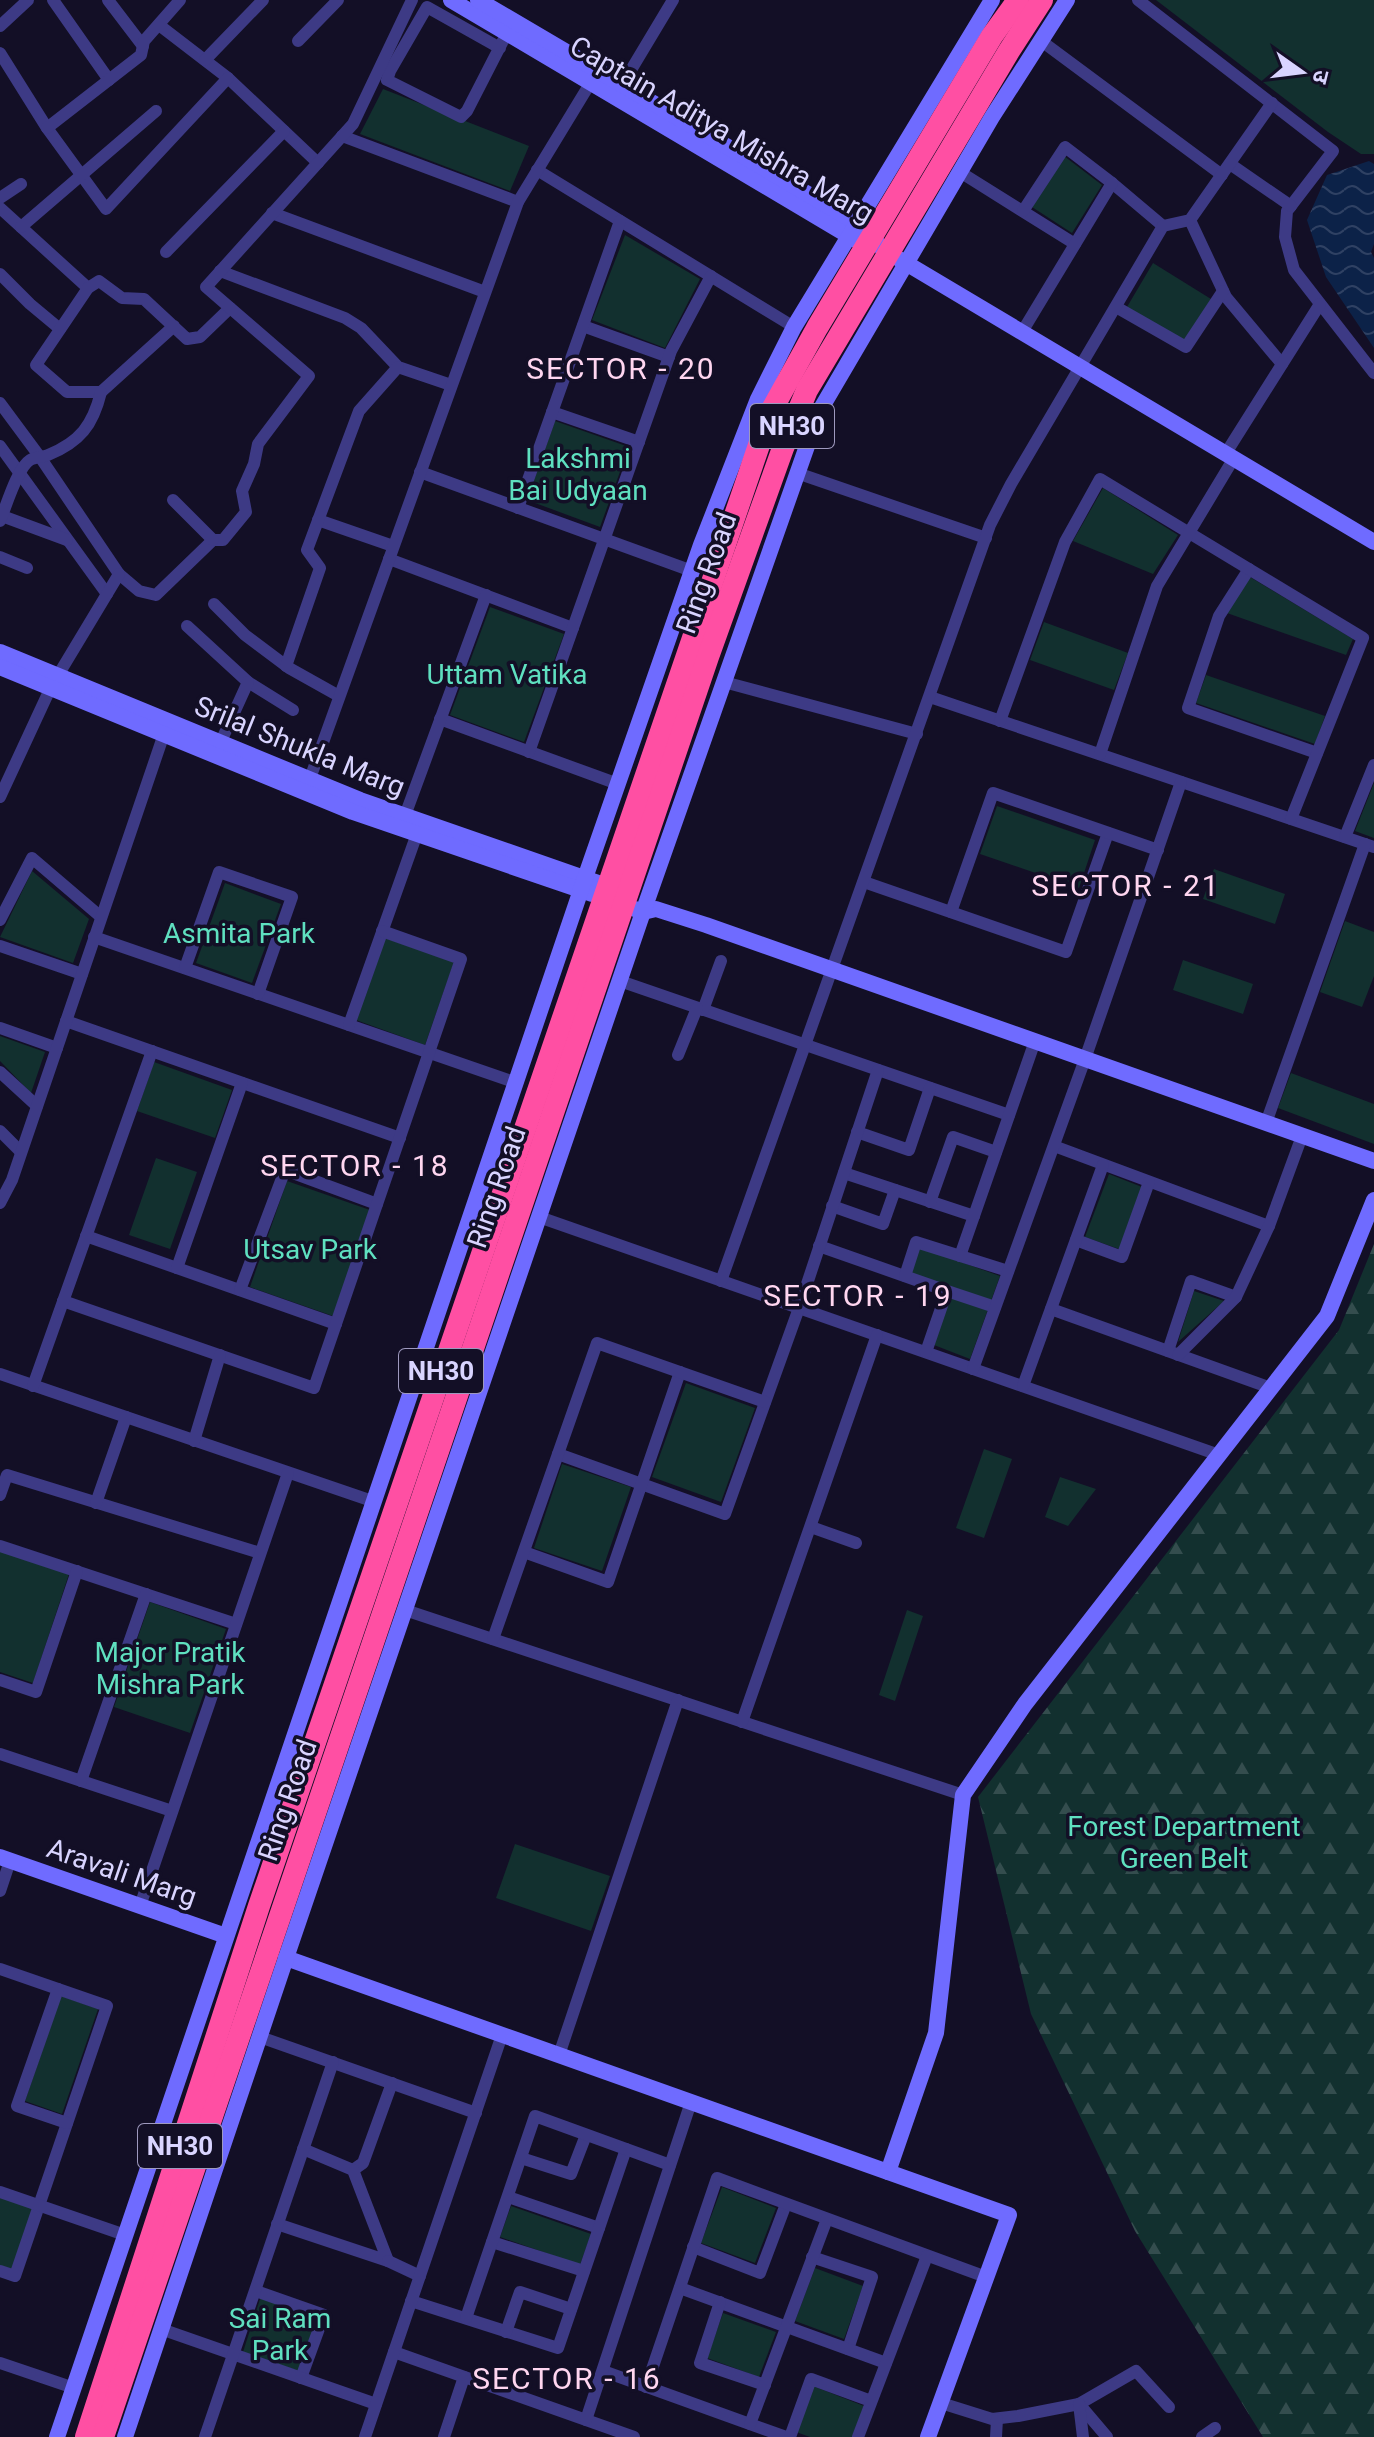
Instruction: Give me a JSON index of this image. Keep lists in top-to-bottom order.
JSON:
{
  "streets": {
    "highway": ["NH30", "Ring Road"],
    "street": ["Captain Aditya Mishra Marg", "Srilal Shukla Marg", "Aravali Marg"]
  },
  "crossings": [
    ["Ring Road", "Srilal Shukla Marg"]
  ],
  "districts": [
    "SECTOR - 20",
    "SECTOR - 21",
    "SECTOR - 18",
    "SECTOR - 19",
    "SECTOR - 16"
  ],
  "parks": [
    "Lakshmi Bai Udyaan",
    "Uttam Vatika",
    "Asmita Park",
    "Utsav Park",
    "Major Pratik Mishra Park",
    "Forest Department Green Belt",
    "Sai Ram Park"
  ],
  "north": "right"
}
